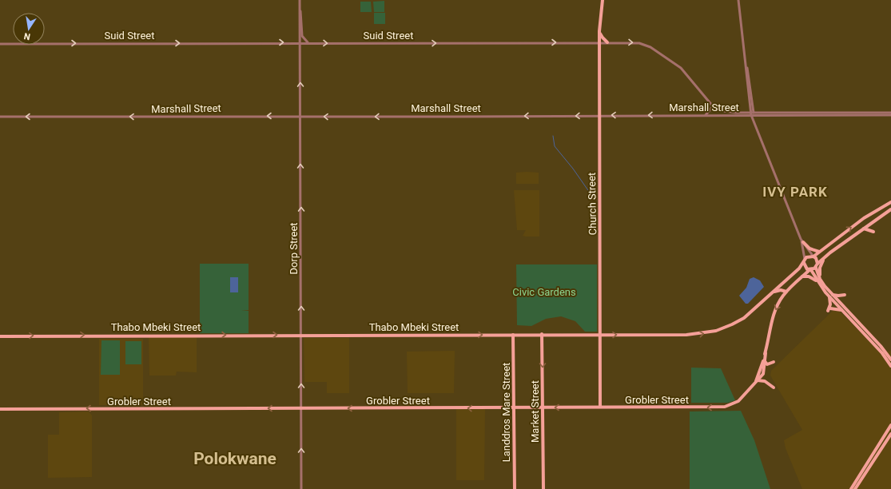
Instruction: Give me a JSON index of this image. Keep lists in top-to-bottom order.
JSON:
{
  "streets": {
    "main road": [
      "Church Street",
      "Thabo Mbeki Street",
      "Grobler Street",
      "Market Street",
      "Landdros Mare Street"
    ],
    "street": ["Suid Street", "Marshall Street", "Dorp Street"]
  },
  "crossings": [
    ["Suid Street", "Church Street"],
    ["Suid Street", "Dorp Street"],
    ["Marshall Street", "Church Street"],
    ["Marshall Street", "Dorp Street"],
    ["Church Street", "Thabo Mbeki Street"],
    ["Church Street", "Grobler Street"],
    ["Dorp Street", "Thabo Mbeki Street"],
    ["Dorp Street", "Grobler Street"],
    ["Thabo Mbeki Street", "Grobler Street"],
    ["Thabo Mbeki Street", "Market Street"],
    ["Thabo Mbeki Street", "Landdros Mare Street"],
    ["Grobler Street", "Market Street"],
    ["Grobler Street", "Landdros Mare Street"]
  ],
  "one_way": [
    "Suid Street",
    "Marshall Street",
    "Dorp Street",
    "Thabo Mbeki Street",
    "Grobler Street",
    "Market Street"
  ],
  "districts": ["IVY PARK", "Polokwane"],
  "parks": ["Civic Gardens"],
  "north": "bottom"
}
